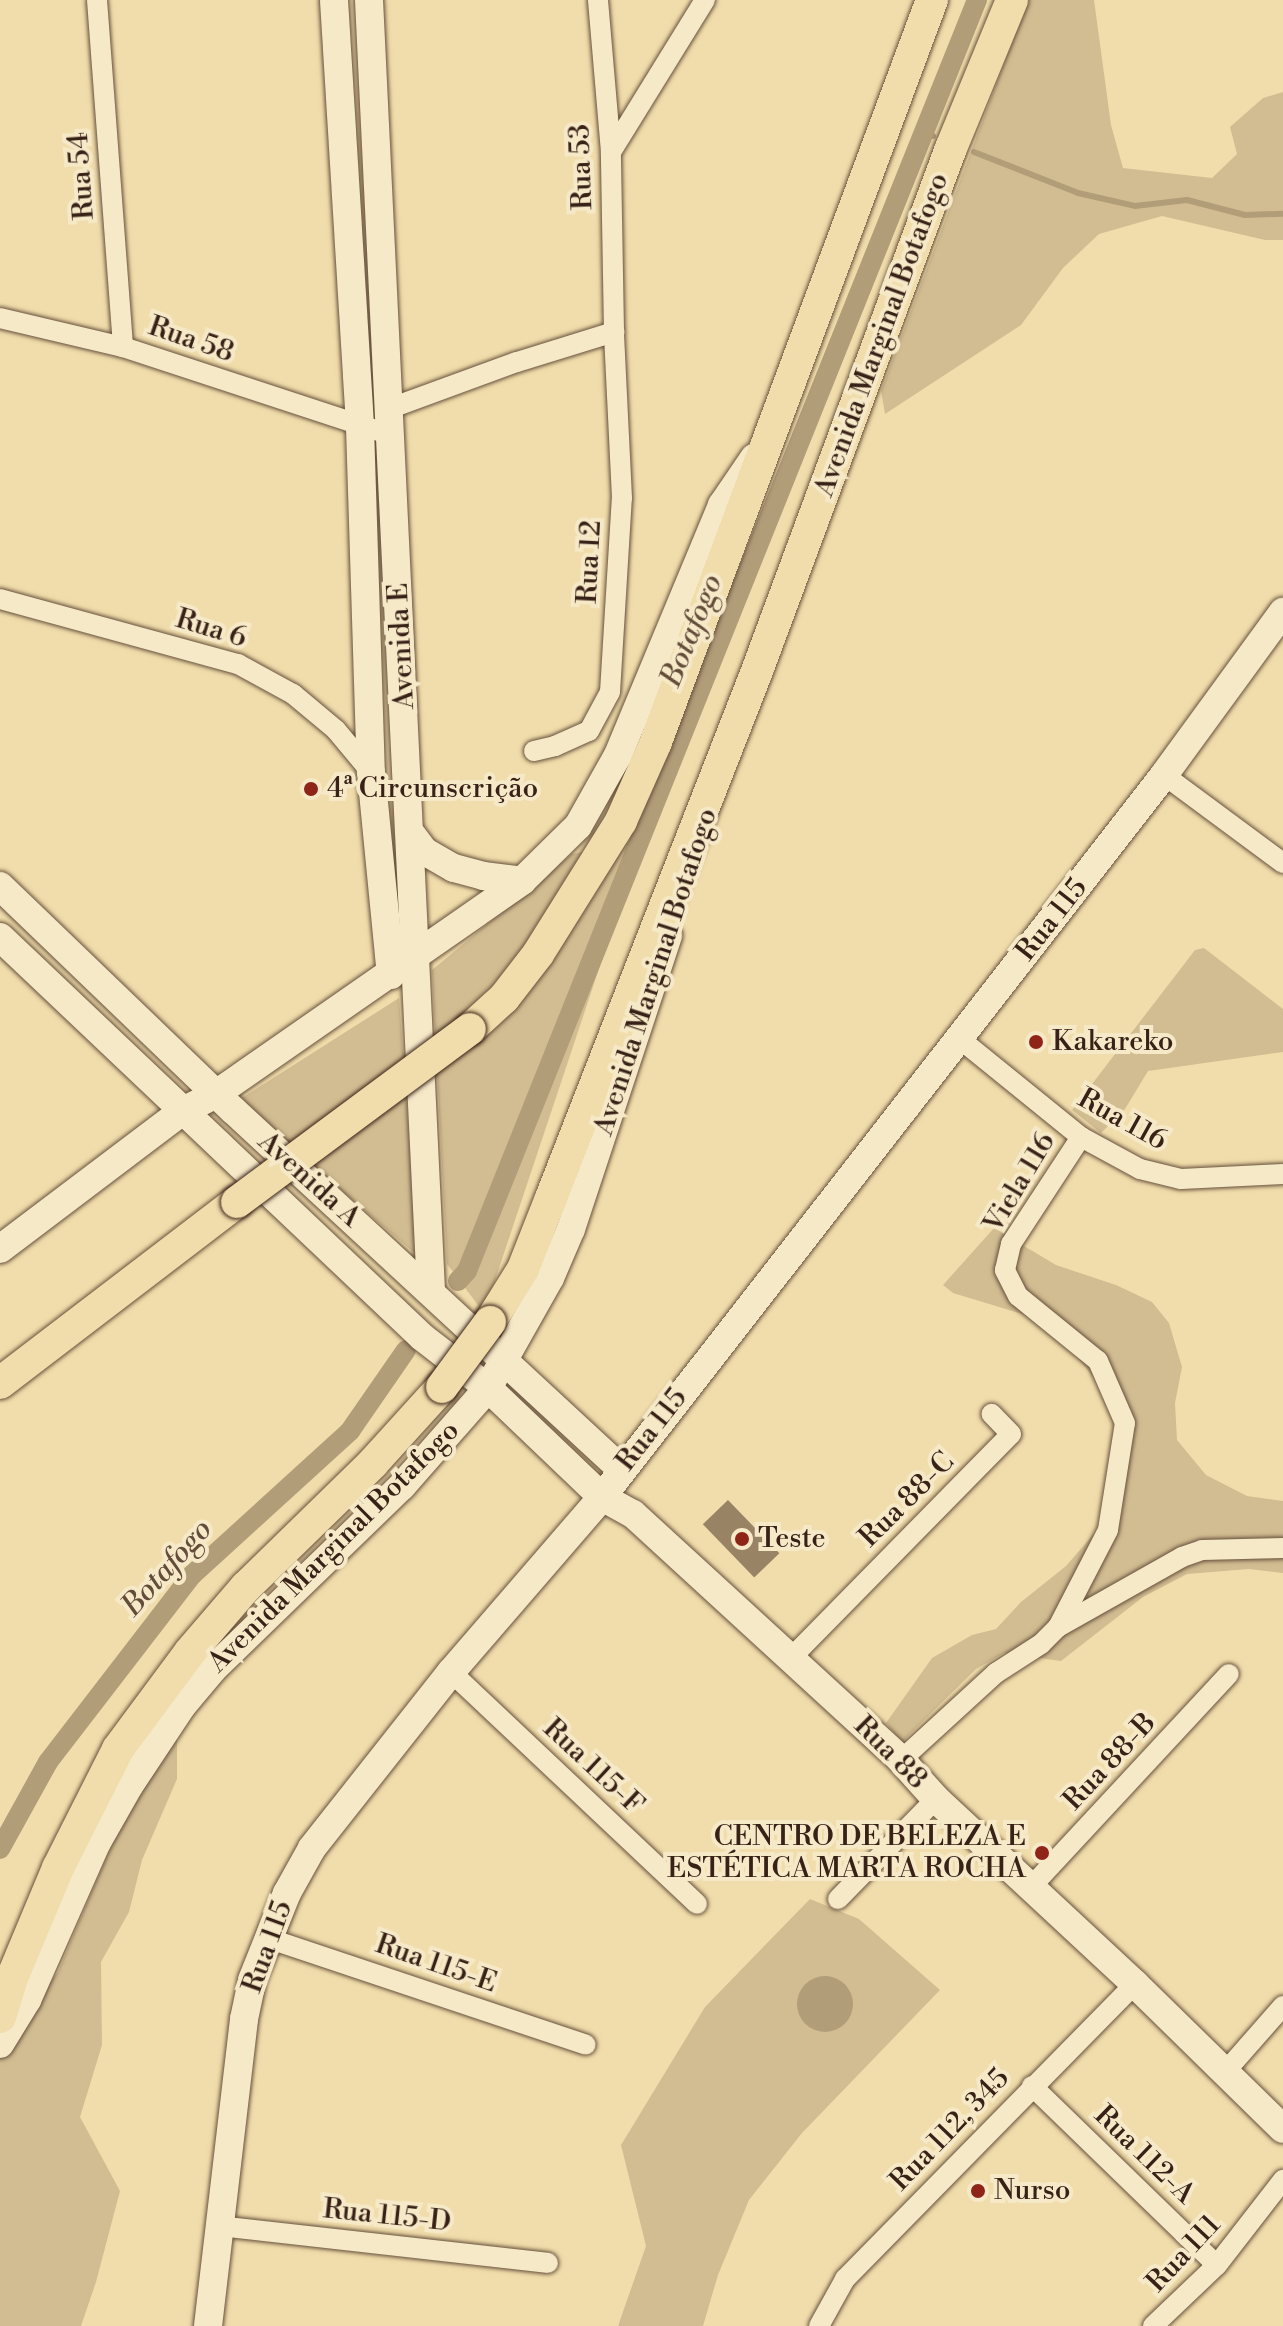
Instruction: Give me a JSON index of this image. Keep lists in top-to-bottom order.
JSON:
{
  "streets": {
    "main road": [
      "Avenida Marginal Botafogo",
      "Avenida E",
      "Rua 115",
      "Avenida A",
      "Rua 88"
    ],
    "street": [
      "Rua 53",
      "Rua 54",
      "Rua 58",
      "Rua 12",
      "Rua 6",
      "Rua 116",
      "Viela 116",
      "Rua 88-C",
      "Rua 88-B",
      "Rua 115-F",
      "Rua 115-E",
      "Rua 112, 345",
      "Rua 112-A",
      "Rua 115-D",
      "Rua 111"
    ]
  },
  "crossings": [
    ["Rua 53", "Rua 12"],
    ["Rua 54", "Rua 58"],
    ["Avenida Marginal Botafogo", "Avenida A"],
    ["Rua 58", "Avenida E"],
    ["Rua 6", "Avenida E"],
    ["Avenida E", "Avenida A"],
    ["Rua 115", "Rua 116"],
    ["Rua 115", "Avenida A"],
    ["Rua 115", "Rua 88"],
    ["Rua 115", "Rua 115-F"],
    ["Rua 115", "Rua 115-E"],
    ["Rua 115", "Rua 115-D"],
    ["Rua 116", "Viela 116"],
    ["Avenida A", "Rua 88"],
    ["Rua 88-C", "Rua 88"],
    ["Rua 88", "Rua 88-B"],
    ["Rua 88", "Rua 112, 345"],
    ["Rua 112, 345", "Rua 112-A"],
    ["Rua 112-A", "Rua 111"]
  ],
  "water": ["Botafogo"],
  "places": [
    "4ª Circunscrição",
    "Kakareko",
    "Teste",
    "CENTRO DE BELEZA E ESTÉTICA MARTA ROCHA",
    "Nurso"
  ]
}
